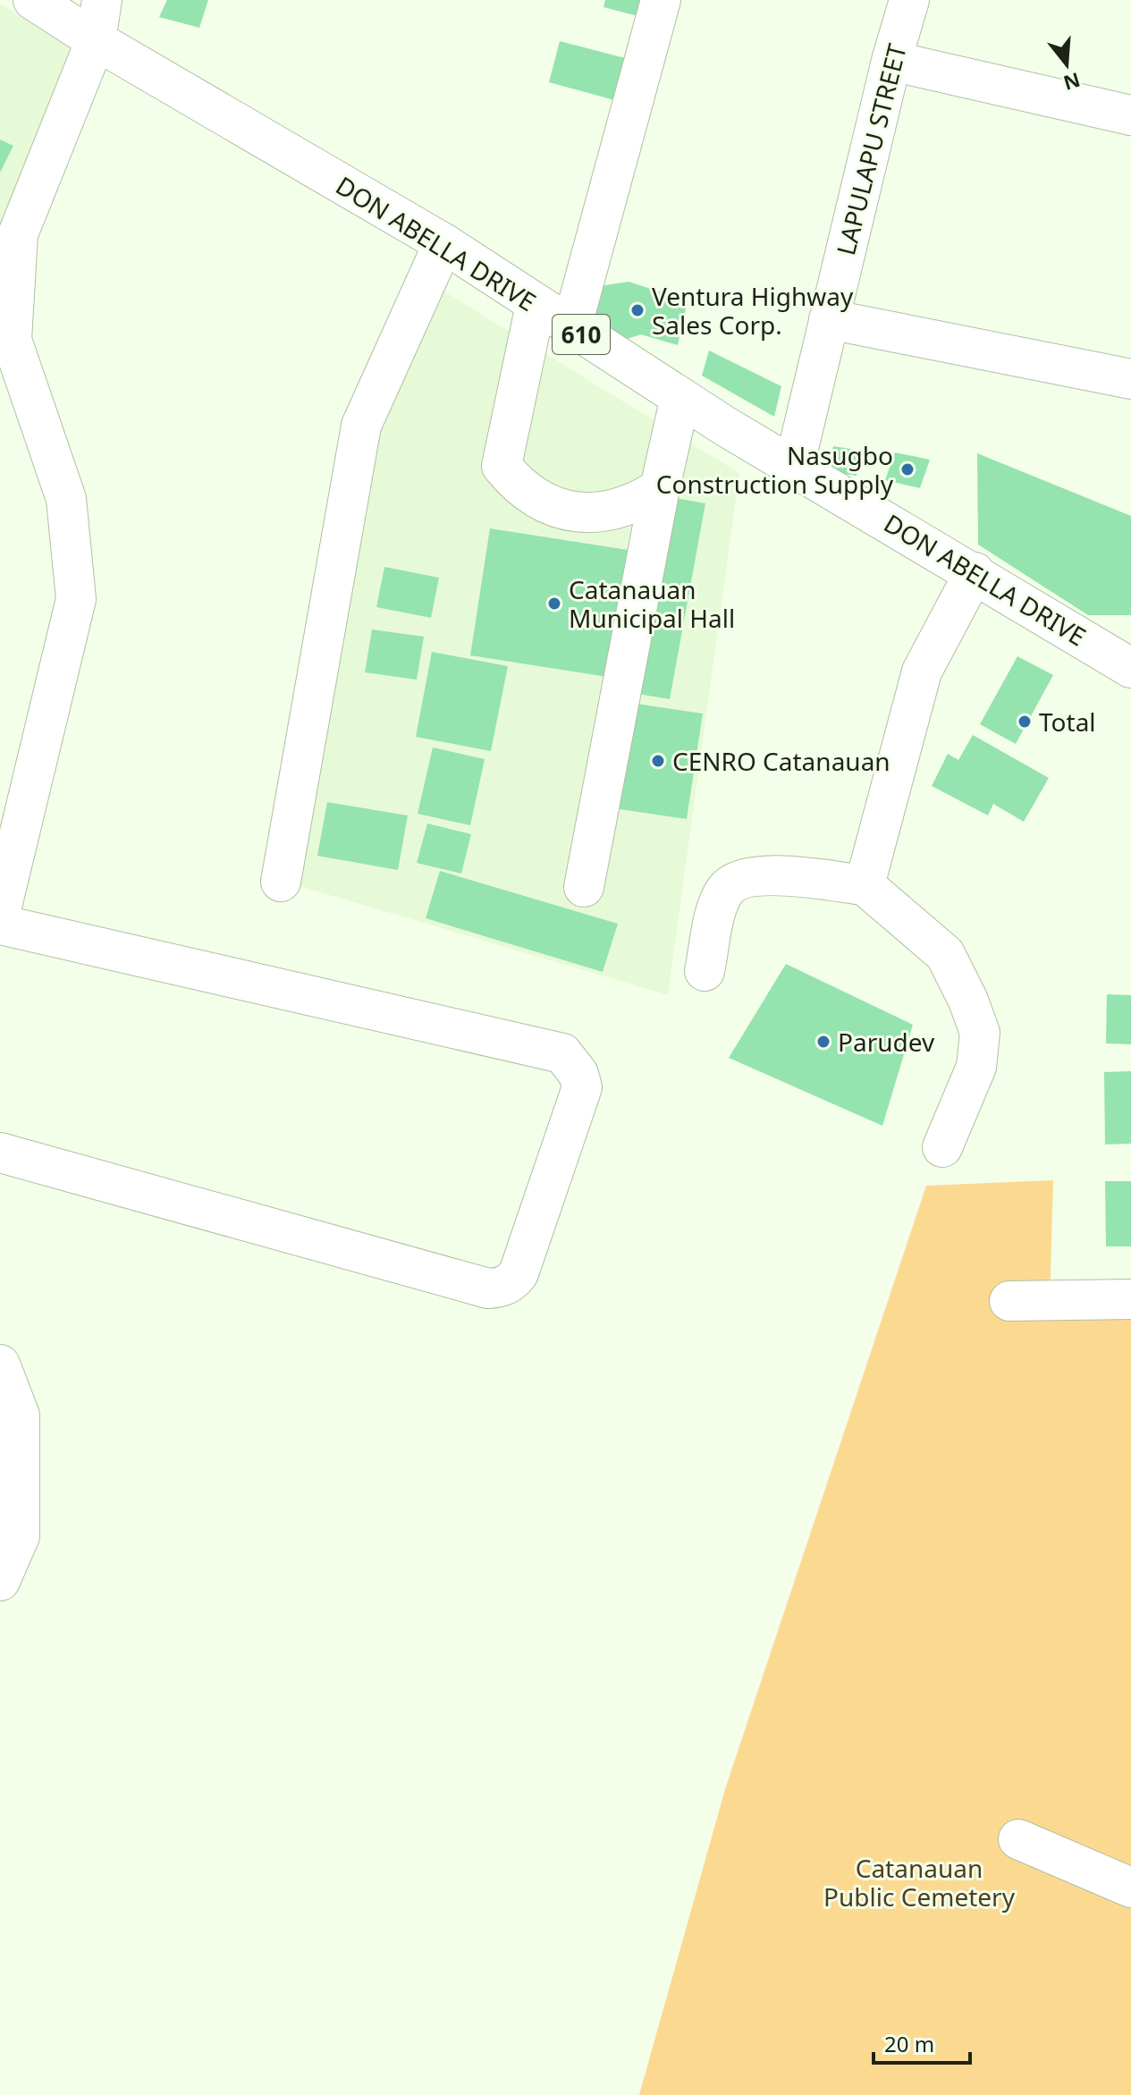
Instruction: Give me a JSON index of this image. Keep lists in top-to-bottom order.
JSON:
{
  "streets": {
    "street": ["LAPULAPU STREET", "DON ABELLA DRIVE", "610"]
  },
  "crossings": [
    ["LAPULAPU STREET", "DON ABELLA DRIVE"]
  ],
  "parks": ["Catanauan Public Cemetery"],
  "places": [
    "Ventura Highway Sales Corp.",
    "Nasugbo Construction Supply",
    "Catanauan Municipal Hall",
    "Total",
    "CENRO Catanauan",
    "Parudev"
  ],
  "scale_bar": "20 m",
  "north": "bottom"
}
